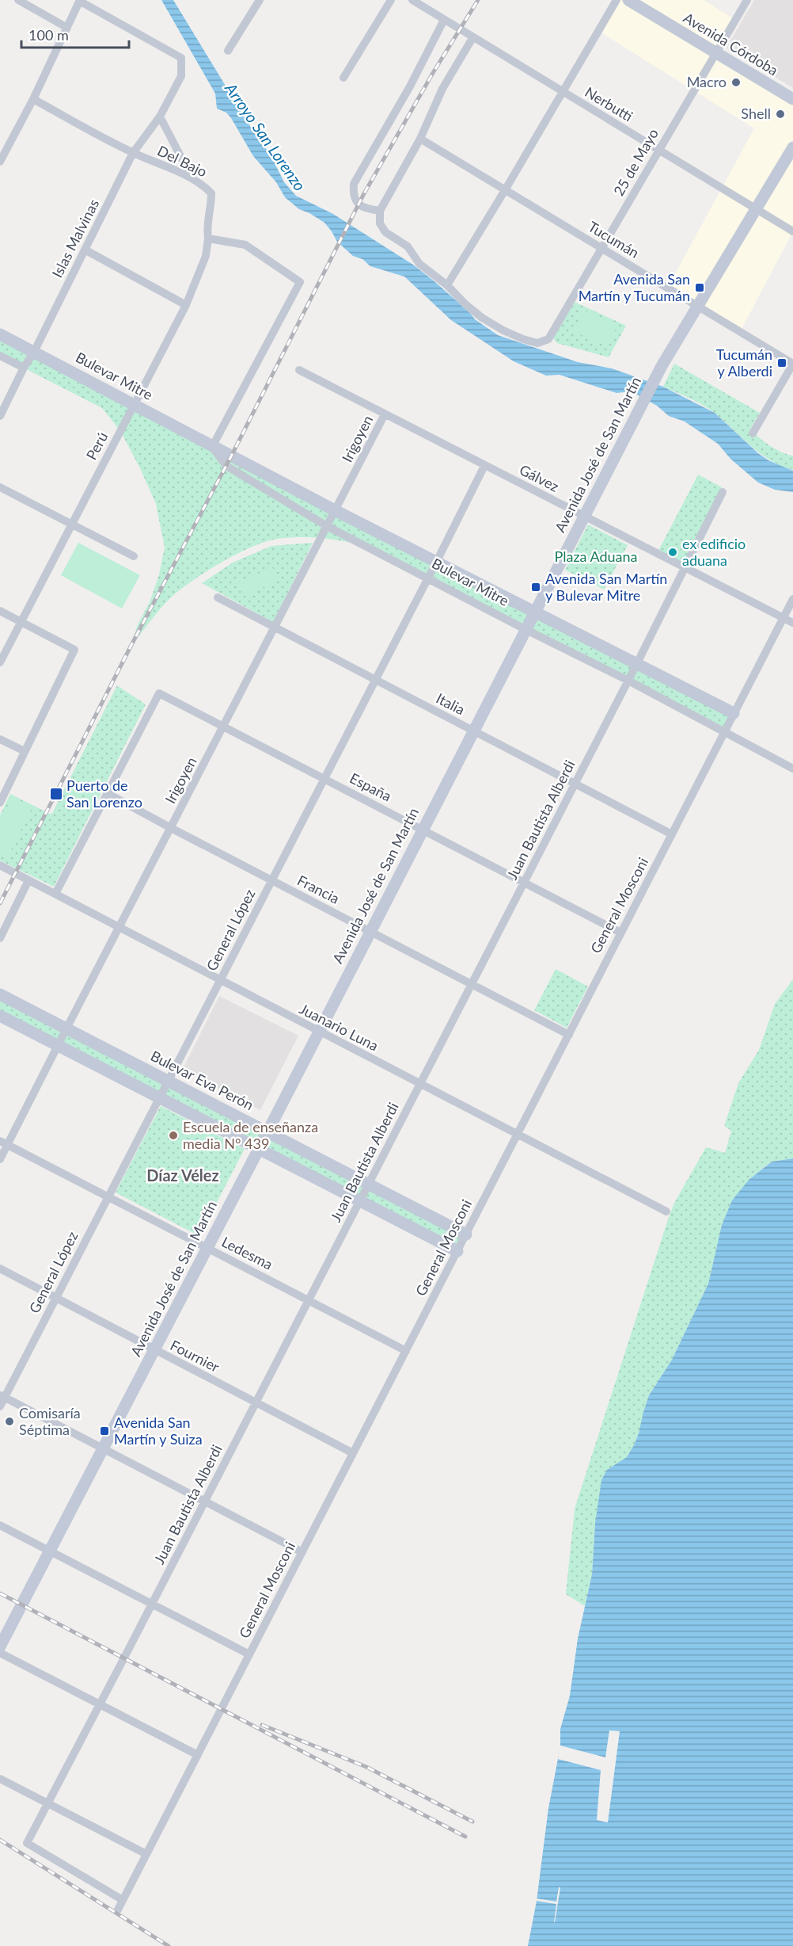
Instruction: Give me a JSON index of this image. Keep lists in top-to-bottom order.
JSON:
{
  "streets": {
    "main road": [
      "Avenida Córdoba",
      "Bulevar Mitre",
      "Avenida José de San Martín",
      "Bulevar Eva Perón"
    ],
    "street": [
      "Nerbutti",
      "Del Bajo",
      "25 de Mayo",
      "Islas Malvinas",
      "Tucumán",
      "Irigoyen",
      "Perú",
      "Gálvez",
      "Italia",
      "España",
      "Juan Bautista Alberdi",
      "Francia",
      "General Mosconi",
      "General López",
      "Juanario Luna",
      "Ledesma",
      "Fournier"
    ]
  },
  "crossings": [
    ["Avenida Córdoba", "25 de Mayo"],
    ["Nerbutti", "25 de Mayo"],
    ["Nerbutti", "Avenida José de San Martín"],
    ["Del Bajo", "Islas Malvinas"],
    ["Del Bajo", "Perú"],
    ["25 de Mayo", "Tucumán"],
    ["Islas Malvinas", "Bulevar Mitre"],
    ["Tucumán", "Avenida José de San Martín"],
    ["Bulevar Mitre", "Irigoyen"],
    ["Bulevar Mitre", "Perú"],
    ["Bulevar Mitre", "Avenida José de San Martín"],
    ["Bulevar Mitre", "Juan Bautista Alberdi"],
    ["Bulevar Mitre", "General Mosconi"],
    ["Bulevar Mitre", "General López"],
    ["Irigoyen", "Gálvez"],
    ["Irigoyen", "Italia"],
    ["Irigoyen", "España"],
    ["Irigoyen", "Francia"],
    ["Irigoyen", "Juanario Luna"],
    ["Irigoyen", "Bulevar Eva Perón"],
    ["Irigoyen", "Ledesma"],
    ["Avenida José de San Martín", "Gálvez"],
    ["Avenida José de San Martín", "Italia"],
    ["Avenida José de San Martín", "España"],
    ["Avenida José de San Martín", "Francia"],
    ["Avenida José de San Martín", "Juanario Luna"],
    ["Avenida José de San Martín", "Bulevar Eva Perón"],
    ["Avenida José de San Martín", "Ledesma"],
    ["Avenida José de San Martín", "Fournier"],
    ["Gálvez", "Juan Bautista Alberdi"],
    ["Gálvez", "General Mosconi"],
    ["Gálvez", "General López"],
    ["Italia", "Juan Bautista Alberdi"],
    ["Italia", "General Mosconi"],
    ["Italia", "General López"],
    ["España", "Juan Bautista Alberdi"],
    ["España", "Francia"],
    ["España", "General Mosconi"],
    ["España", "General López"],
    ["Juan Bautista Alberdi", "Francia"],
    ["Juan Bautista Alberdi", "General Mosconi"],
    ["Juan Bautista Alberdi", "Juanario Luna"],
    ["Juan Bautista Alberdi", "Bulevar Eva Perón"],
    ["Juan Bautista Alberdi", "Ledesma"],
    ["Juan Bautista Alberdi", "Fournier"],
    ["Francia", "General Mosconi"],
    ["Francia", "General López"],
    ["General Mosconi", "Juanario Luna"],
    ["General Mosconi", "Bulevar Eva Perón"],
    ["General Mosconi", "Ledesma"],
    ["General Mosconi", "Fournier"],
    ["General López", "Juanario Luna"],
    ["General López", "Bulevar Eva Perón"],
    ["General López", "Ledesma"],
    ["General López", "Fournier"]
  ],
  "districts": ["Díaz Vélez"],
  "water": ["Arroyo San Lorenzo"],
  "parks": ["Plaza Aduana"],
  "places": {
    "other": [
      "Macro",
      "Shell",
      "ex edificio aduana",
      "Escuela de enseñanza media N° 439",
      "Comisaría Séptima"
    ],
    "transit": [
      "Avenida San Martín y Tucumán",
      "Tucumán y Alberdi",
      "Avenida San Martín y Bulevar Mitre",
      "Puerto de San Lorenzo",
      "Avenida San Martín y Suiza"
    ]
  },
  "scale_bar": "100 m"
}
